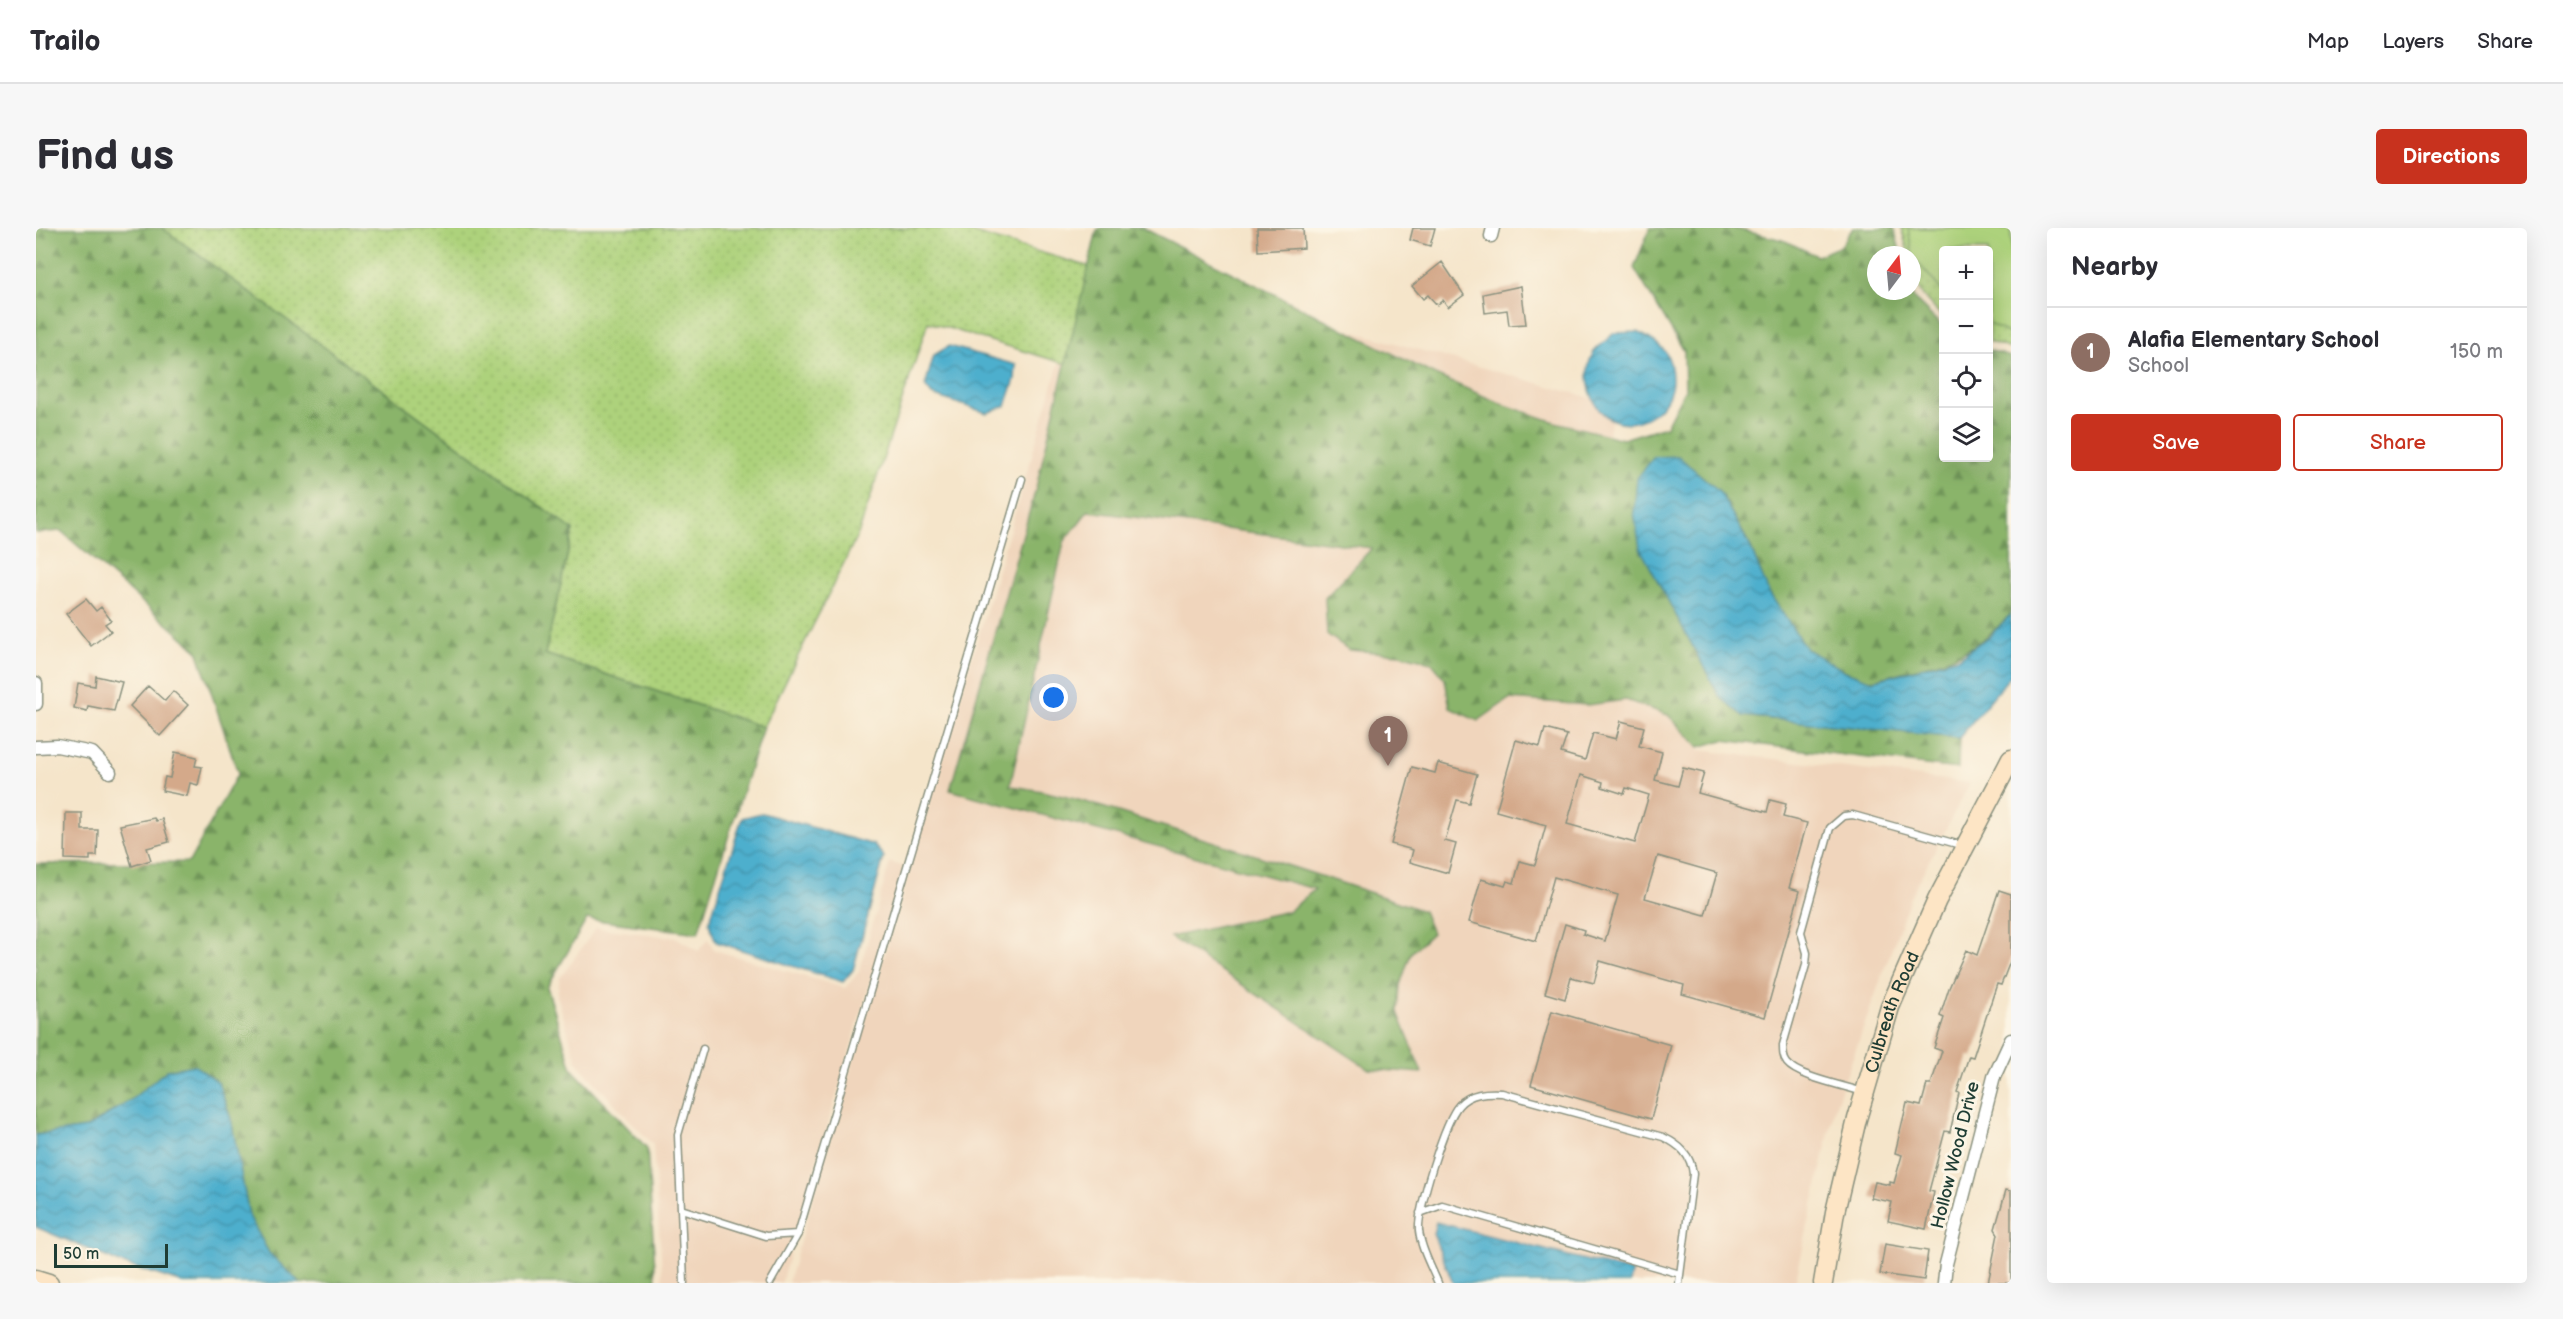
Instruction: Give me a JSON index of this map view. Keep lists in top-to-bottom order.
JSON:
{
  "streets": {
    "street": ["Culbreath Road", "Hollow Wood Drive"]
  },
  "scale_bar": "50 m",
  "north": "top",
  "page": {
    "header": "Trailo",
    "nav": ["Map", "Layers", "Share"],
    "buttons": [
      "Directions",
      ["Save", "Share"]
    ],
    "title": "Find us",
    "heading": "Nearby",
    "map_buttons": ["+", "−"],
    "list": [
      {
        "mark": "1",
        "name": "Alafia Elementary School",
        "note": "School",
        "value": "150 m"
      }
    ],
    "pins": "1",
    "scale": "50 m"
  }
}
